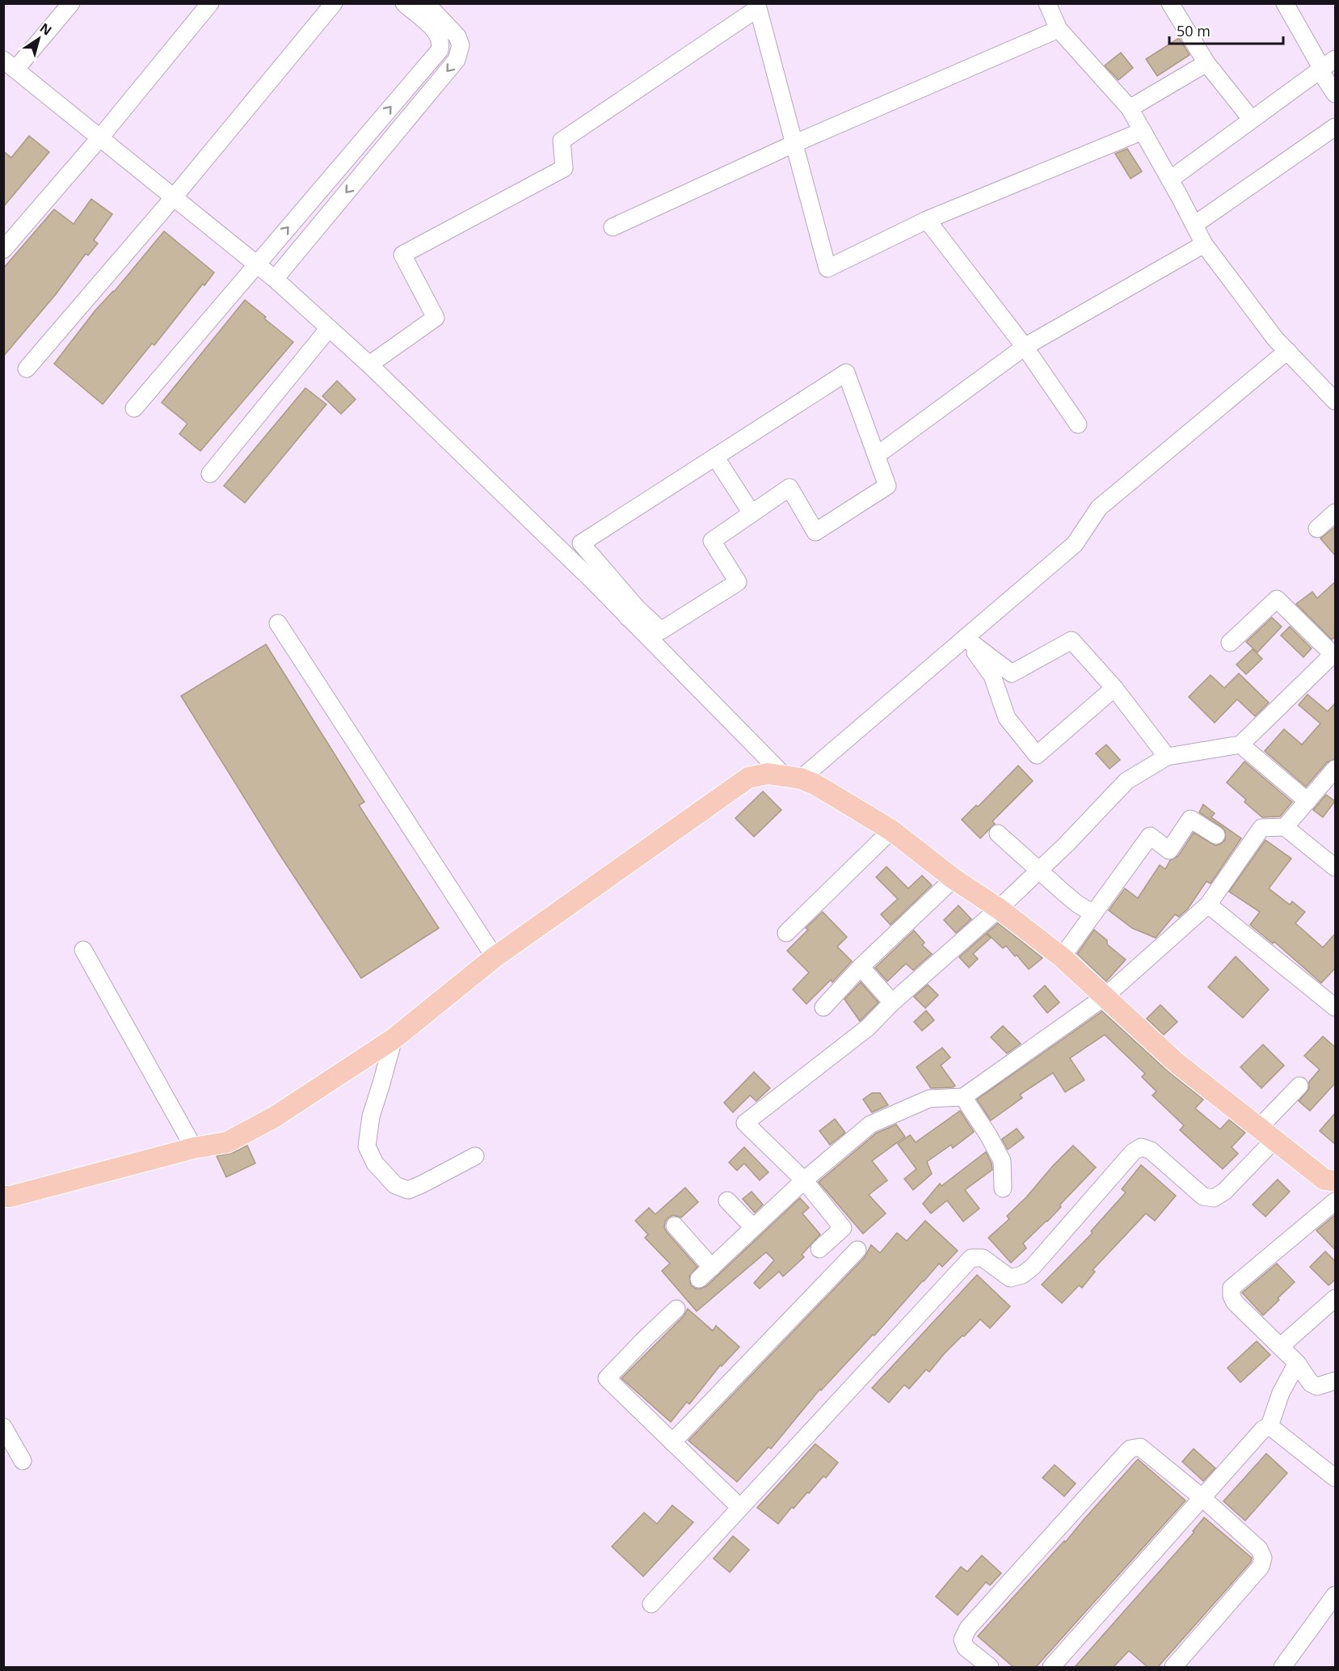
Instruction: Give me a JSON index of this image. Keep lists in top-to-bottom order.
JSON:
{
  "scale_bar": "50 m",
  "north": "top right"
}
